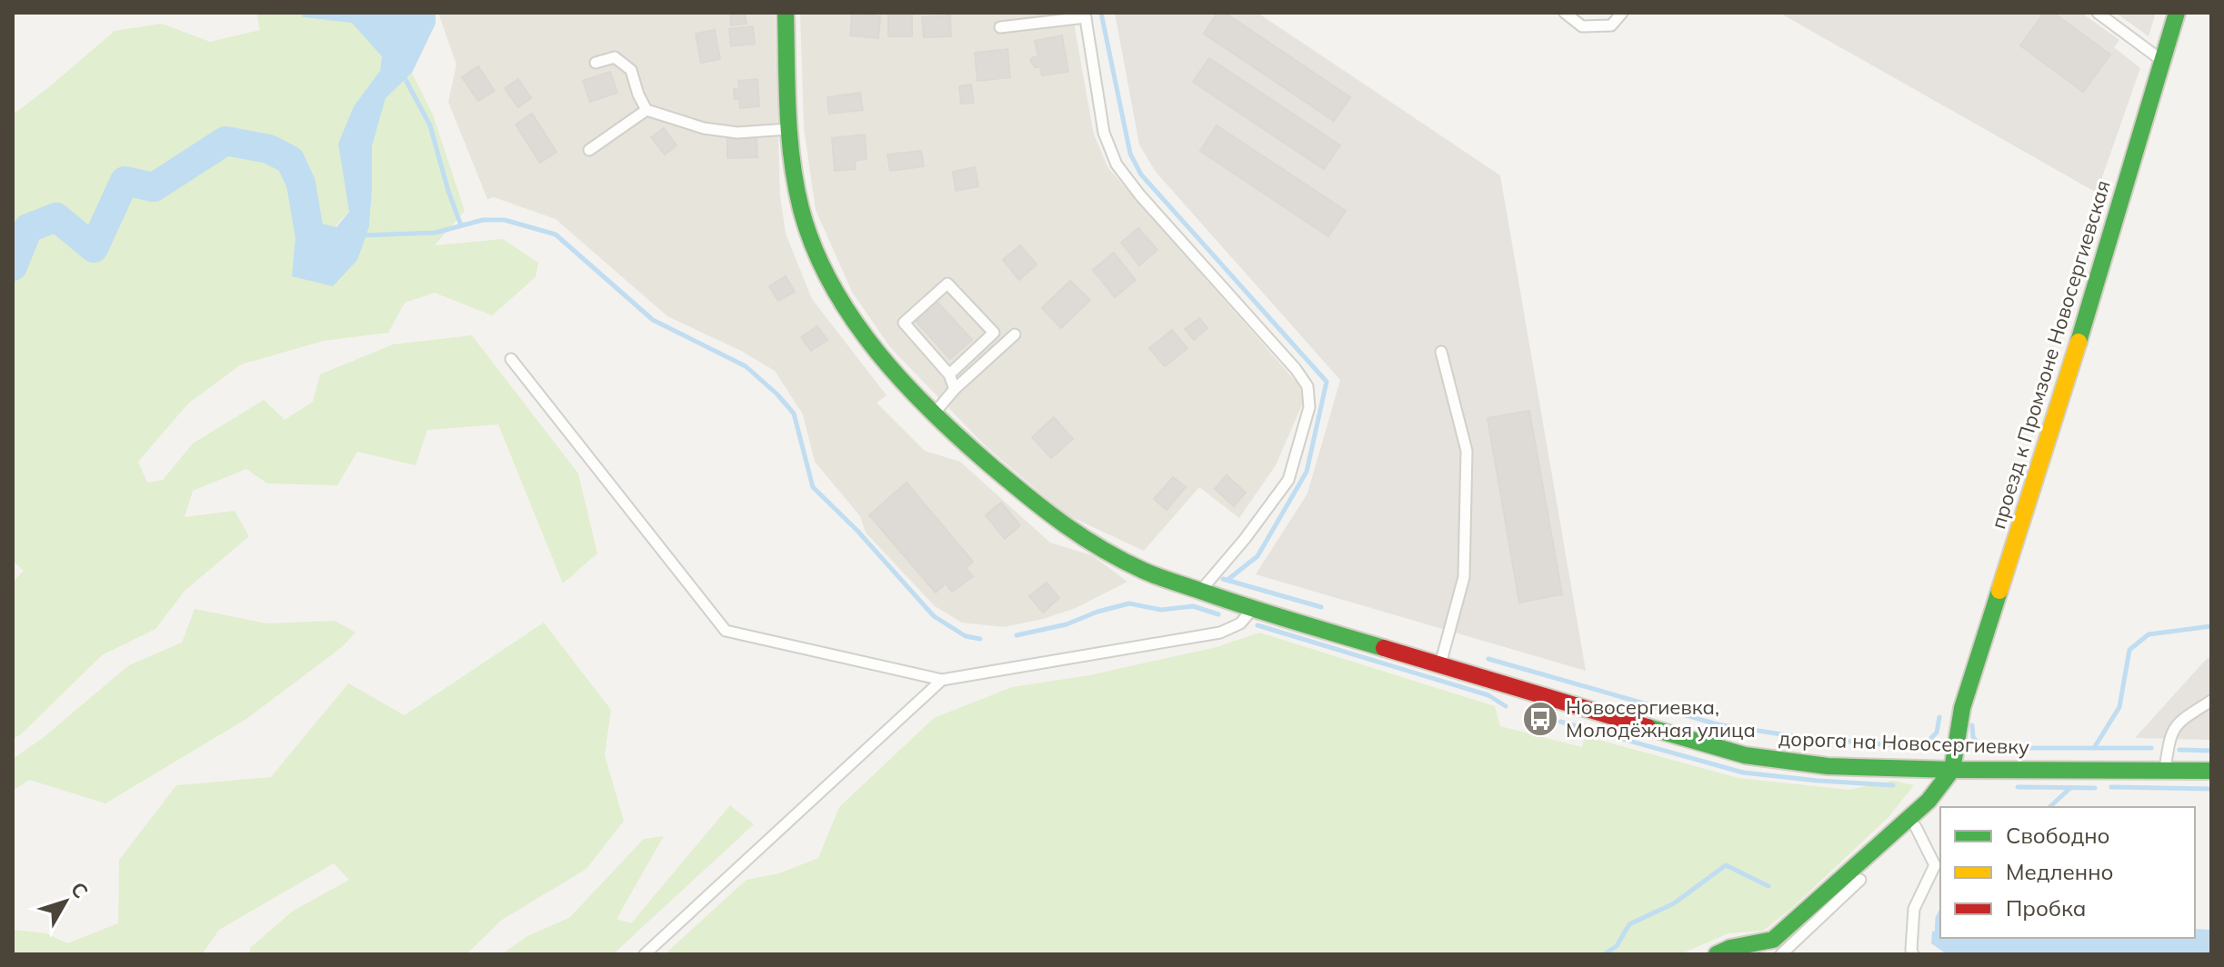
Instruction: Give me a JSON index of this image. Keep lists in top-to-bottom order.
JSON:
{
  "streets": {
    "street": ["проезд к Промзоне Новосергиевская", "дорога на Новосергиевку"]
  },
  "crossings": [
    ["проезд к Промзоне Новосергиевская", "дорога на Новосергиевку"]
  ],
  "places": {
    "bus stop": ["Новосергиевка, Молодёжная улица"]
  },
  "legend": ["Свободно", "Медленно", "Пробка"],
  "north": "top right"
}
